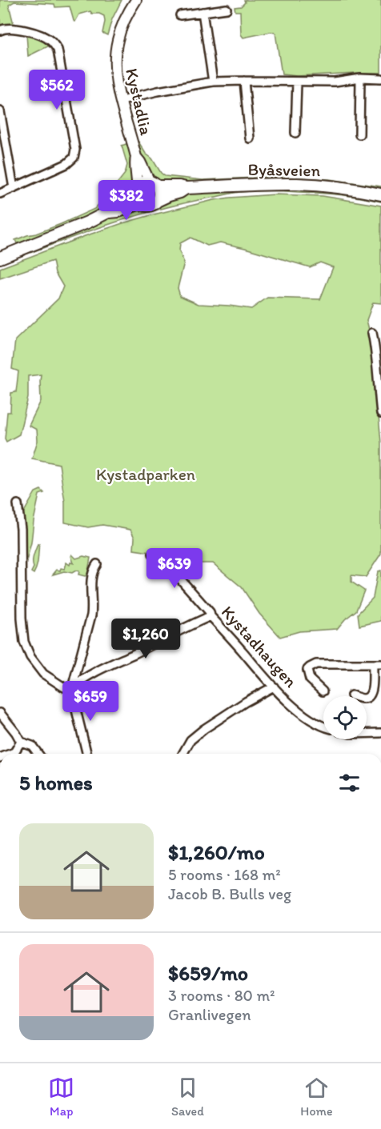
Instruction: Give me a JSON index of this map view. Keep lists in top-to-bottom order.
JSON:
{
  "streets": {
    "main road": ["Byåsveien"],
    "street": ["Kystadlia", "Kystadhaugen"]
  },
  "crossings": [
    ["Kystadlia", "Byåsveien"]
  ],
  "parks": ["Kystadparken"],
  "page": {
    "price": [
      "$562",
      "$382",
      "$639",
      "$1,260",
      "$659"
    ],
    "heading": "5 homes",
    "list": [
      {
        "name": "$1,260/mo",
        "note": "5 rooms · 168 m² · Jacob B. Bulls veg"
      },
      {
        "name": "$659/mo",
        "note": "3 rooms · 80 m² · Granlivegen"
      }
    ],
    "tabs": ["Map", "Saved", "Home"]
  }
}
